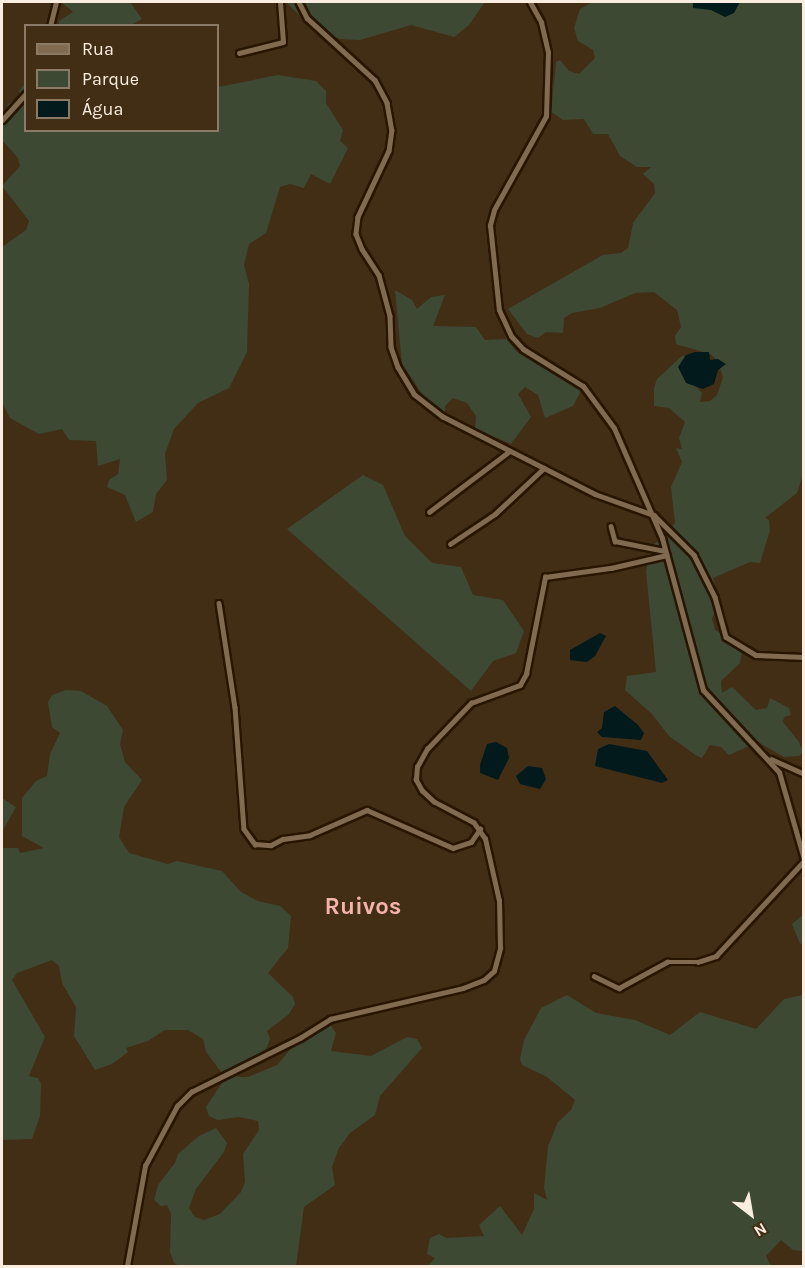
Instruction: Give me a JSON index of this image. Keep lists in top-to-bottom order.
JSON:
{
  "districts": ["Ruivos"],
  "legend": ["Rua", "Parque", "Água"],
  "north": "bottom right"
}
